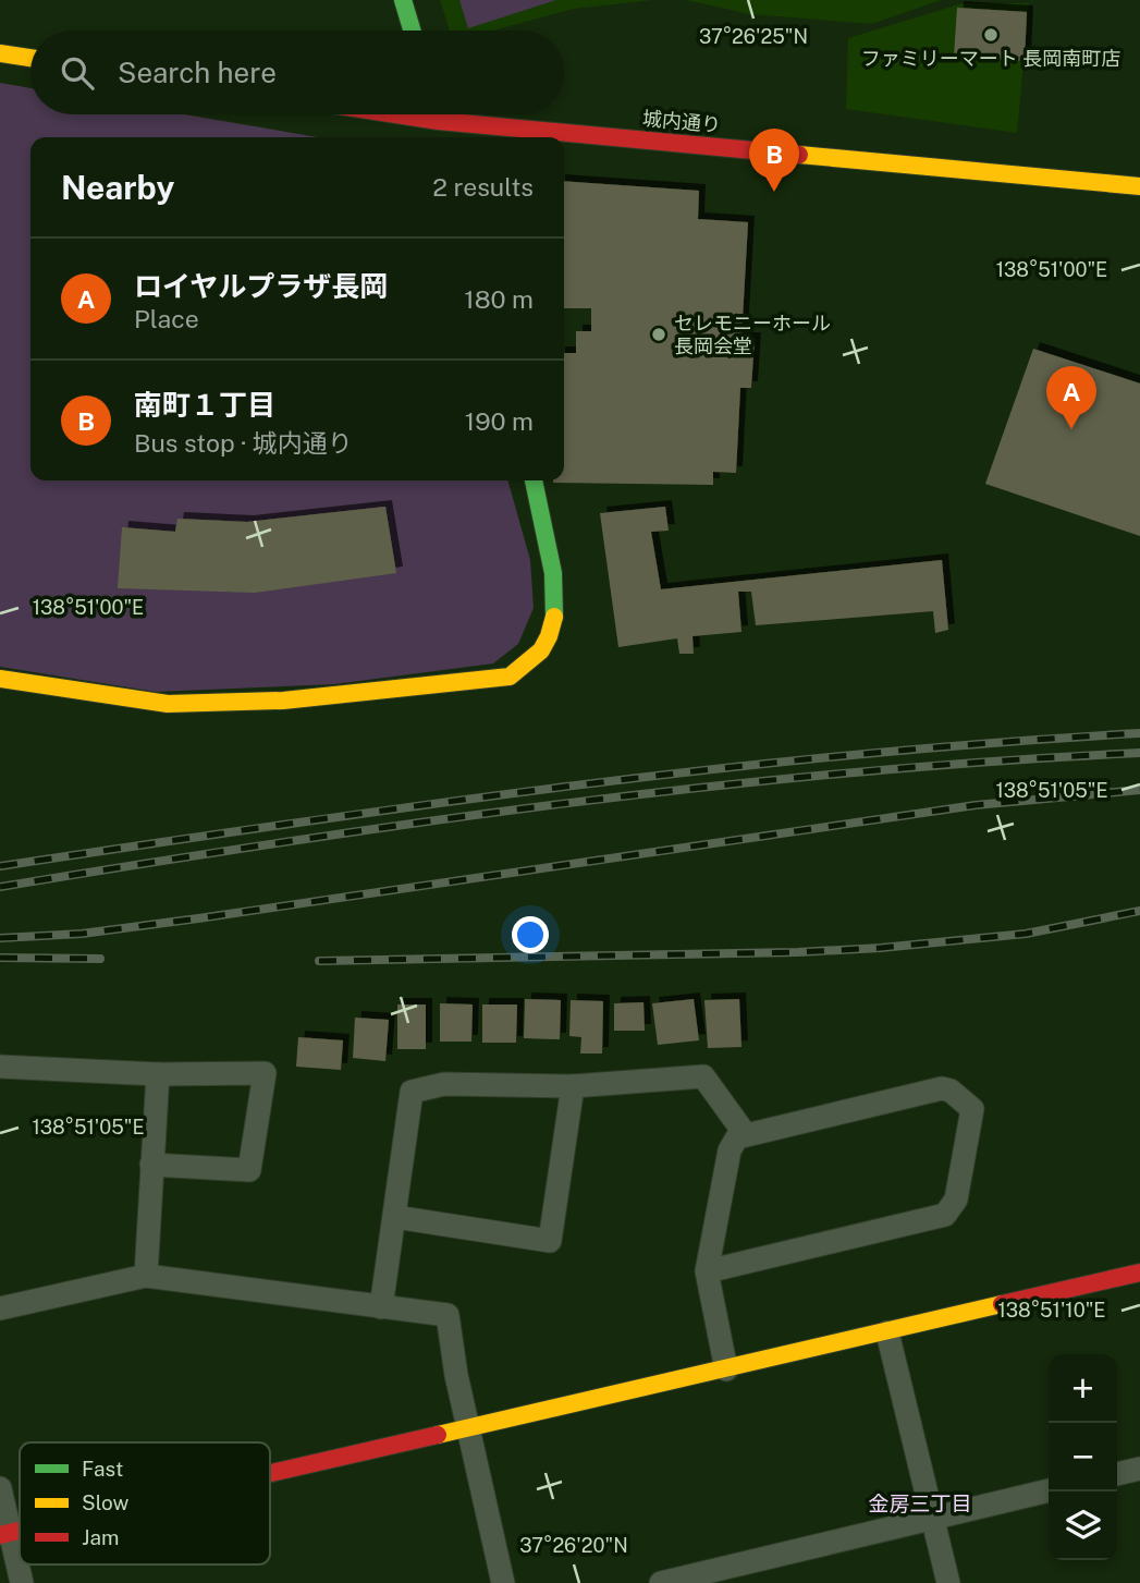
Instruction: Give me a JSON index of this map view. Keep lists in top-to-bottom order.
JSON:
{
  "streets": {
    "street": ["城内通り"]
  },
  "districts": ["金房三丁目"],
  "places": ["ファミリーマート 長岡南町店", "セレモニーホール 長岡会堂"],
  "legend": ["Fast", "Slow", "Jam"],
  "page": {
    "search": "Search here",
    "pins": ["B", "A"],
    "heading": ["Nearby", "2 results"],
    "list": [
      {
        "mark": "A",
        "name": "ロイヤルプラザ長岡",
        "note": "Place",
        "value": "180 m"
      },
      {
        "mark": "B",
        "name": "南町１丁目",
        "note": "Bus stop · 城内通り",
        "value": "190 m"
      }
    ],
    "map_buttons": ["+", "−"]
  },
  "coordinates": [
    "37°26'25\"N",
    "138°51'00\"E",
    "138°51'05\"E",
    "138°51'10\"E",
    "37°26'20\"N"
  ]
}
